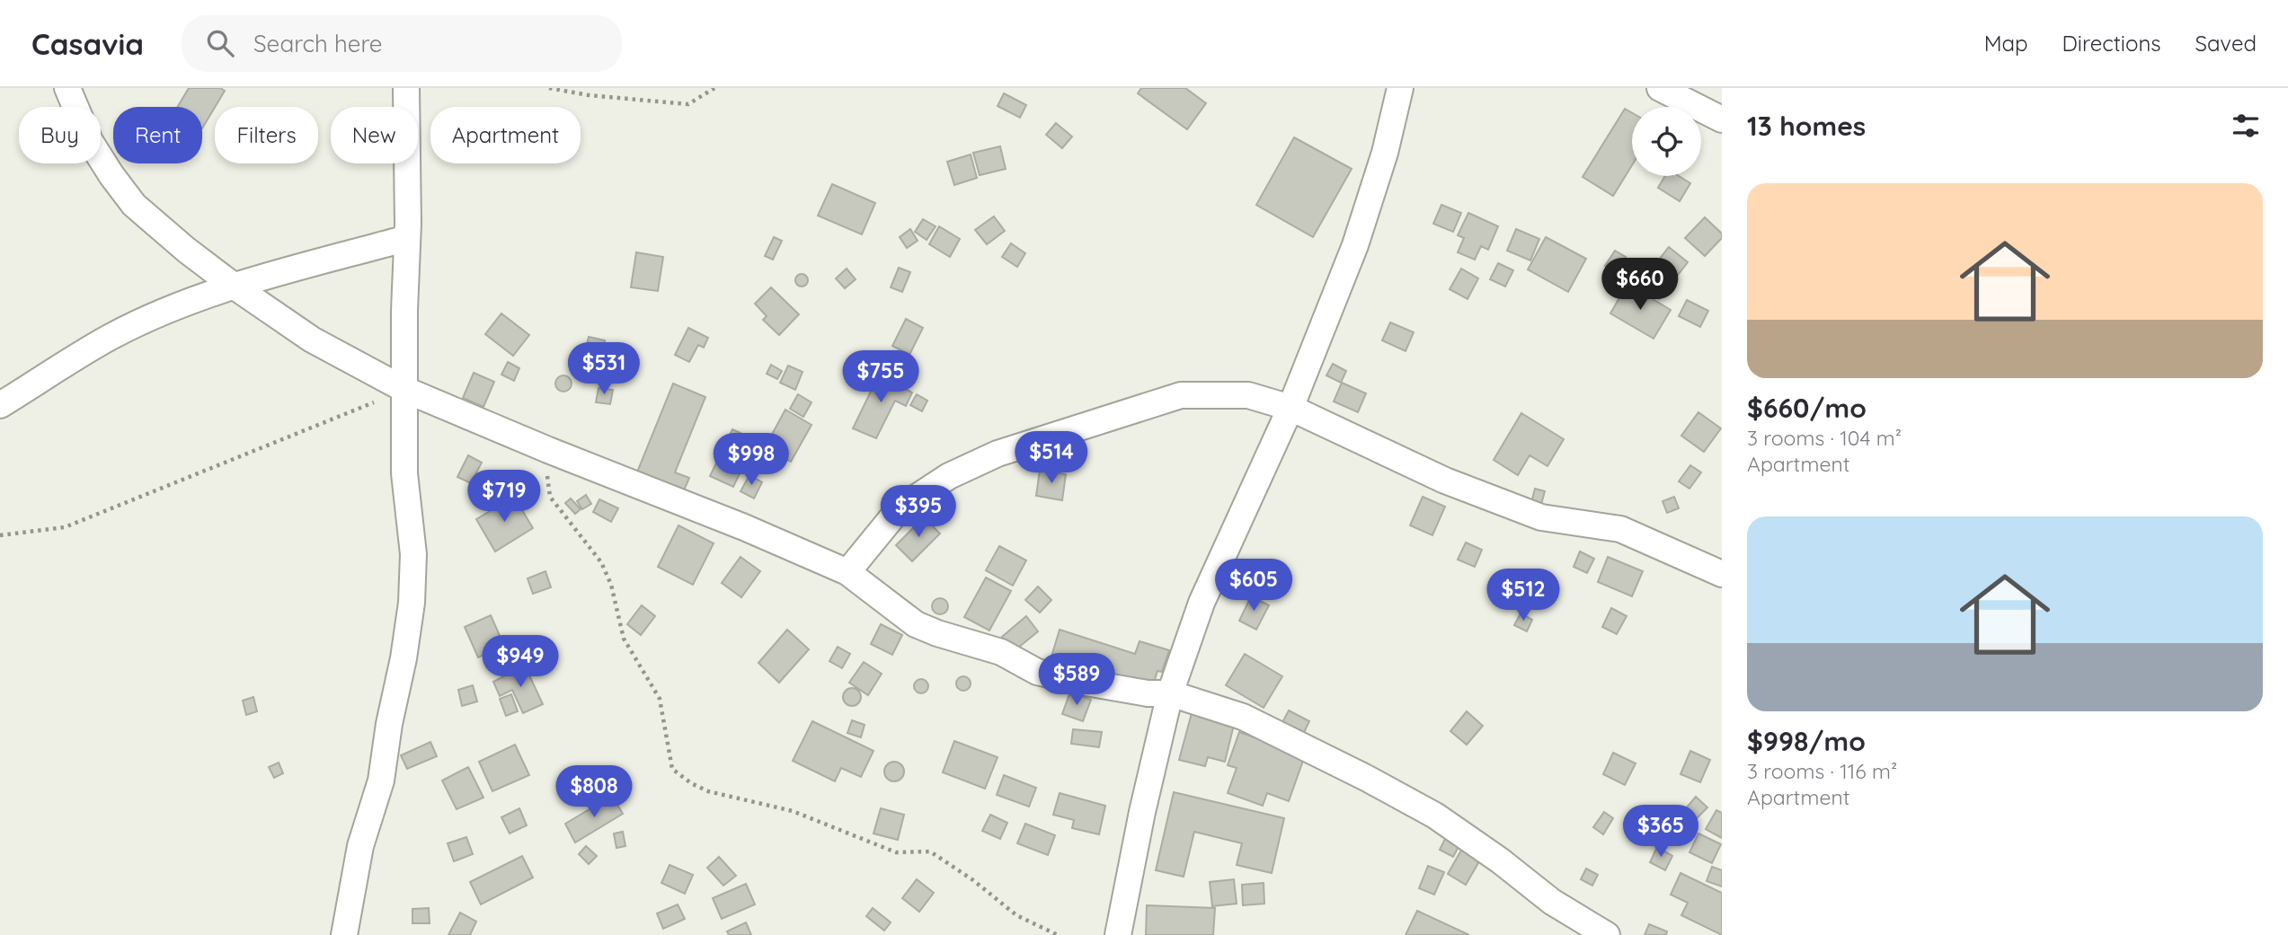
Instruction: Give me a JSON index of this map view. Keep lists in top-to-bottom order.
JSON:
{
  "page": {
    "header": "Casavia",
    "search": "Search here",
    "nav": ["Map", "Directions", "Saved"],
    "heading": "13 homes",
    "chip": [
      "Buy",
      "Rent",
      "Filters",
      "New",
      "Apartment"
    ],
    "list": [
      {
        "name": "$660/mo",
        "note": "3 rooms · 104 m² · Apartment"
      },
      {
        "name": "$998/mo",
        "note": "3 rooms · 116 m² · Apartment"
      }
    ],
    "price": [
      "$660",
      "$531",
      "$755",
      "$514",
      "$998",
      "$719",
      "$395",
      "$605",
      "$512",
      "$949",
      "$589",
      "$808",
      "$365"
    ]
  }
}
